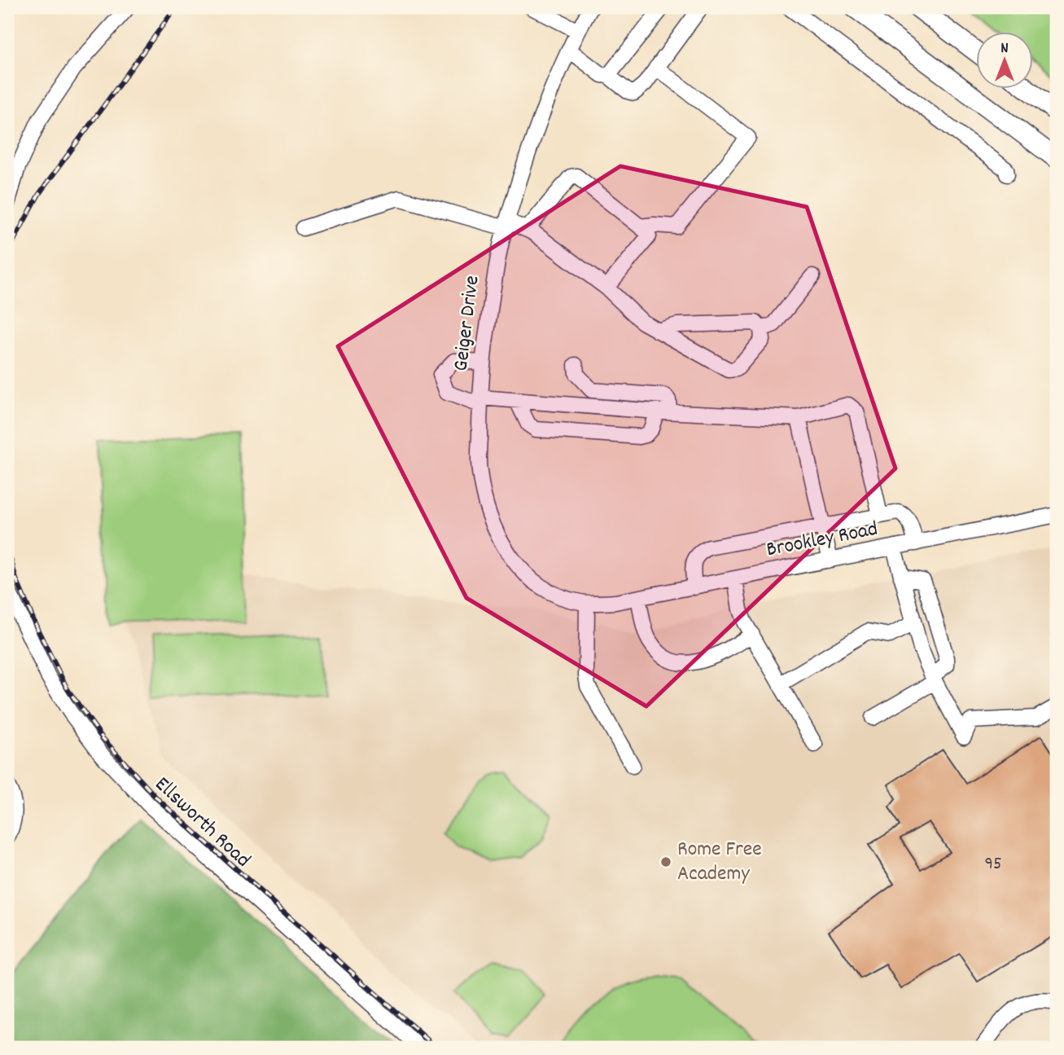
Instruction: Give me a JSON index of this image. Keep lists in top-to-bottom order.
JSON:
{
  "streets": {
    "street": ["Geiger Drive", "Brookley Road", "Ellsworth Road"]
  },
  "crossings": [
    ["Geiger Drive", "Brookley Road"]
  ],
  "places": ["Rome Free Academy"],
  "house_numbers": ["95"],
  "north": "top"
}
